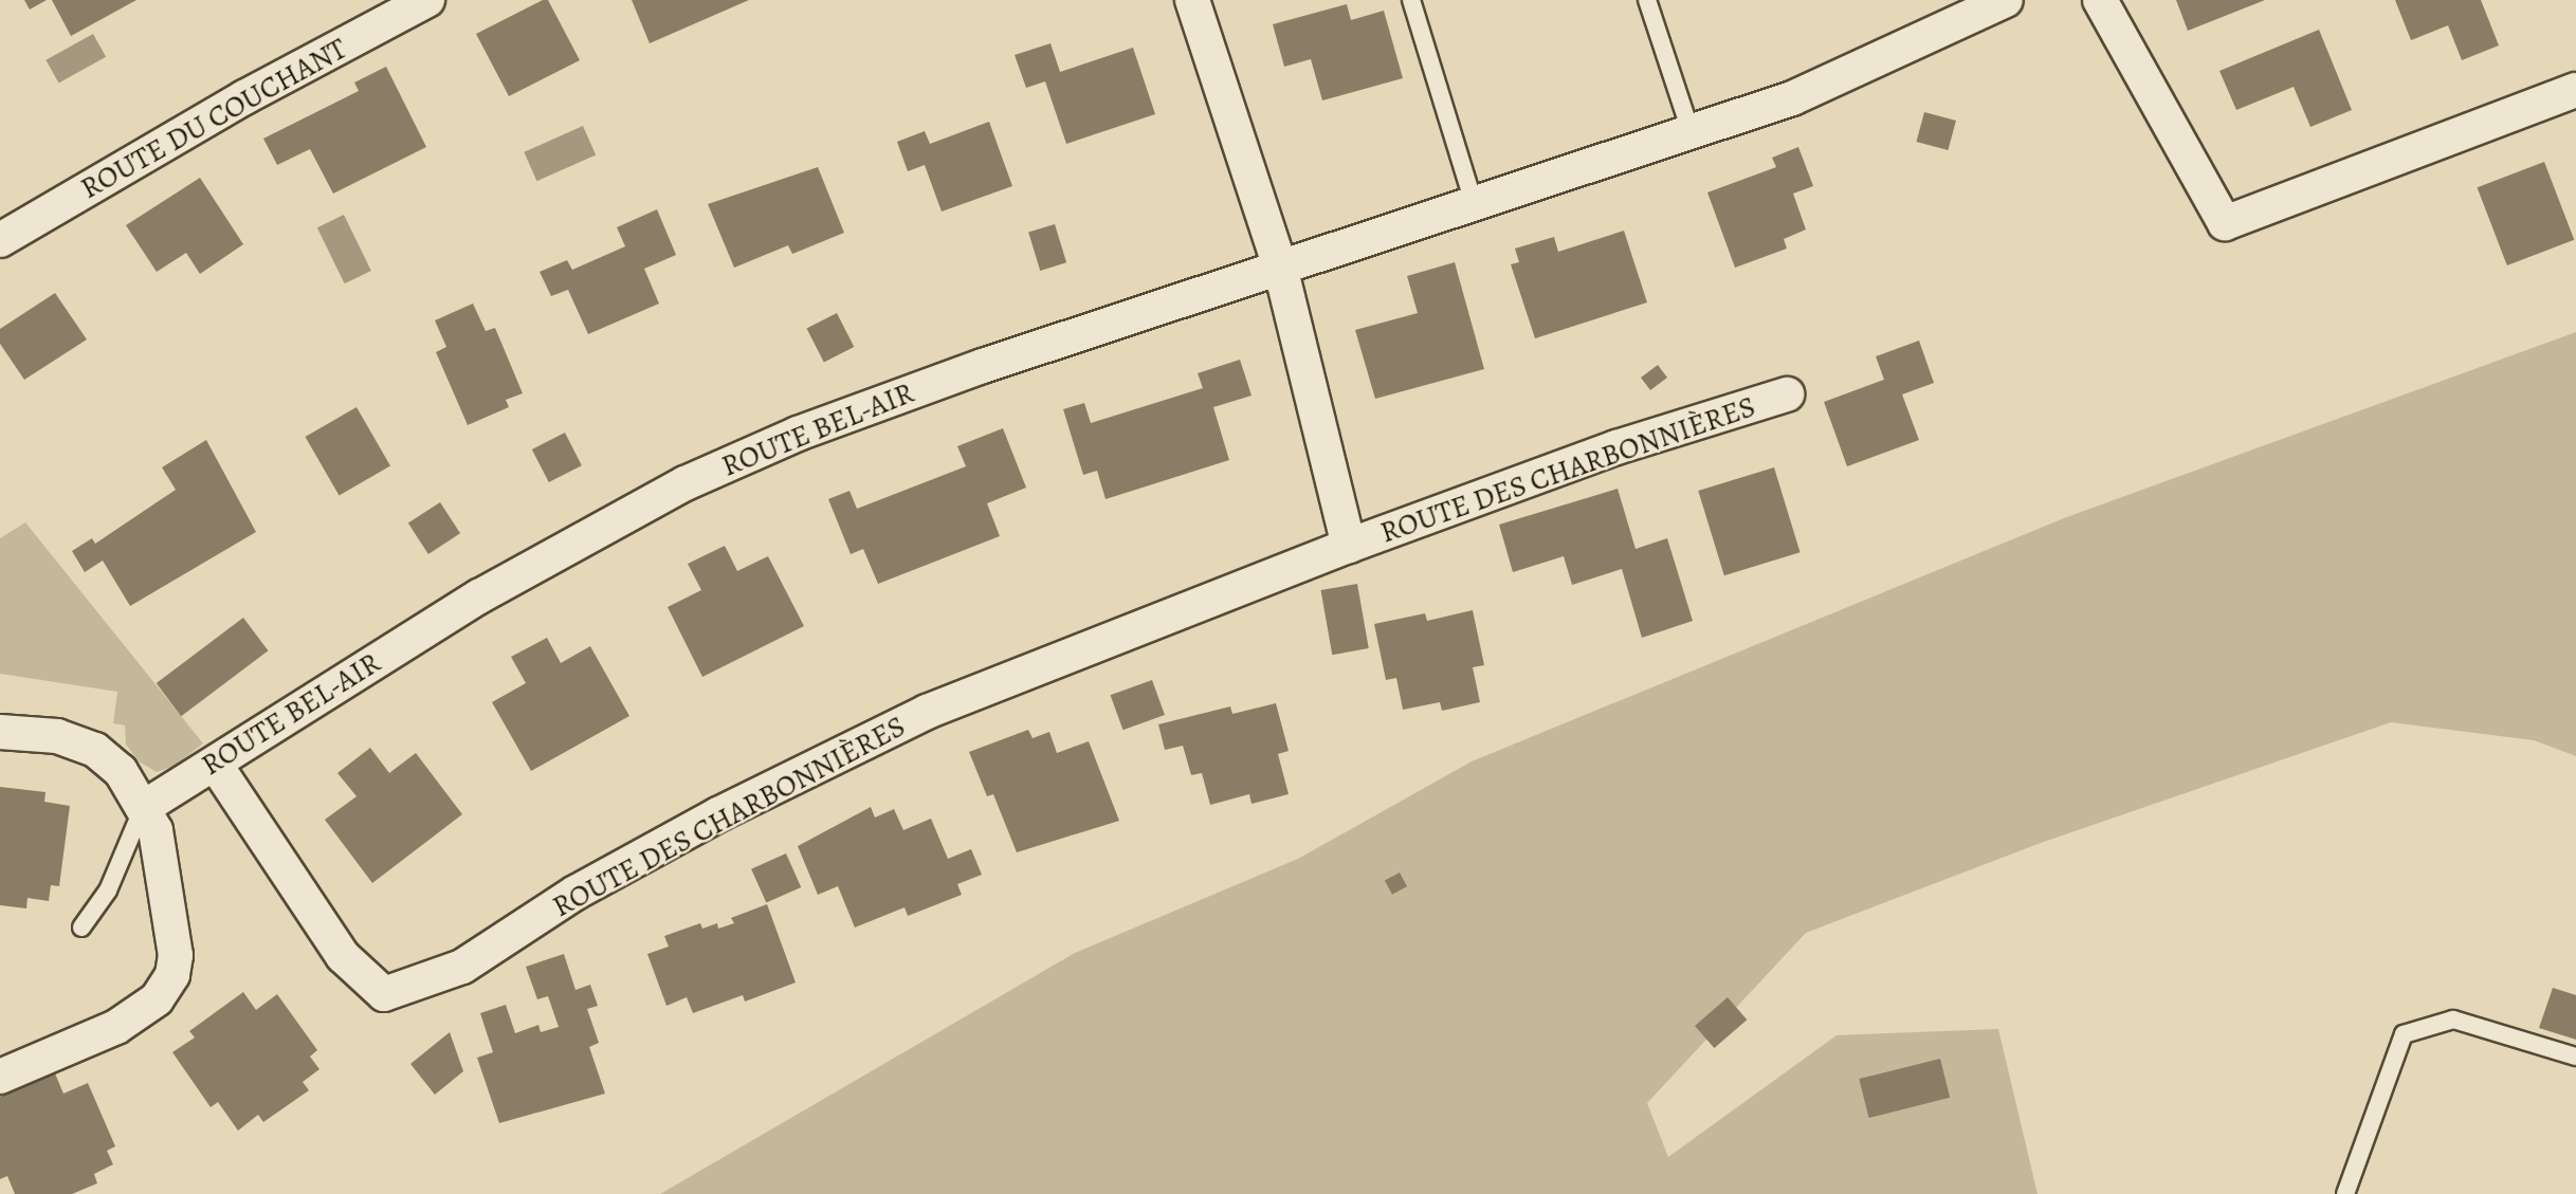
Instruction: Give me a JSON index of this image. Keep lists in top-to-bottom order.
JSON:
{
  "streets": {
    "street": ["ROUTE DU COUCHANT", "ROUTE BEL-AIR", "ROUTE DES CHARBONNIÈRES"]
  },
  "crossings": [
    ["ROUTE BEL-AIR", "ROUTE DES CHARBONNIÈRES"]
  ]
}
